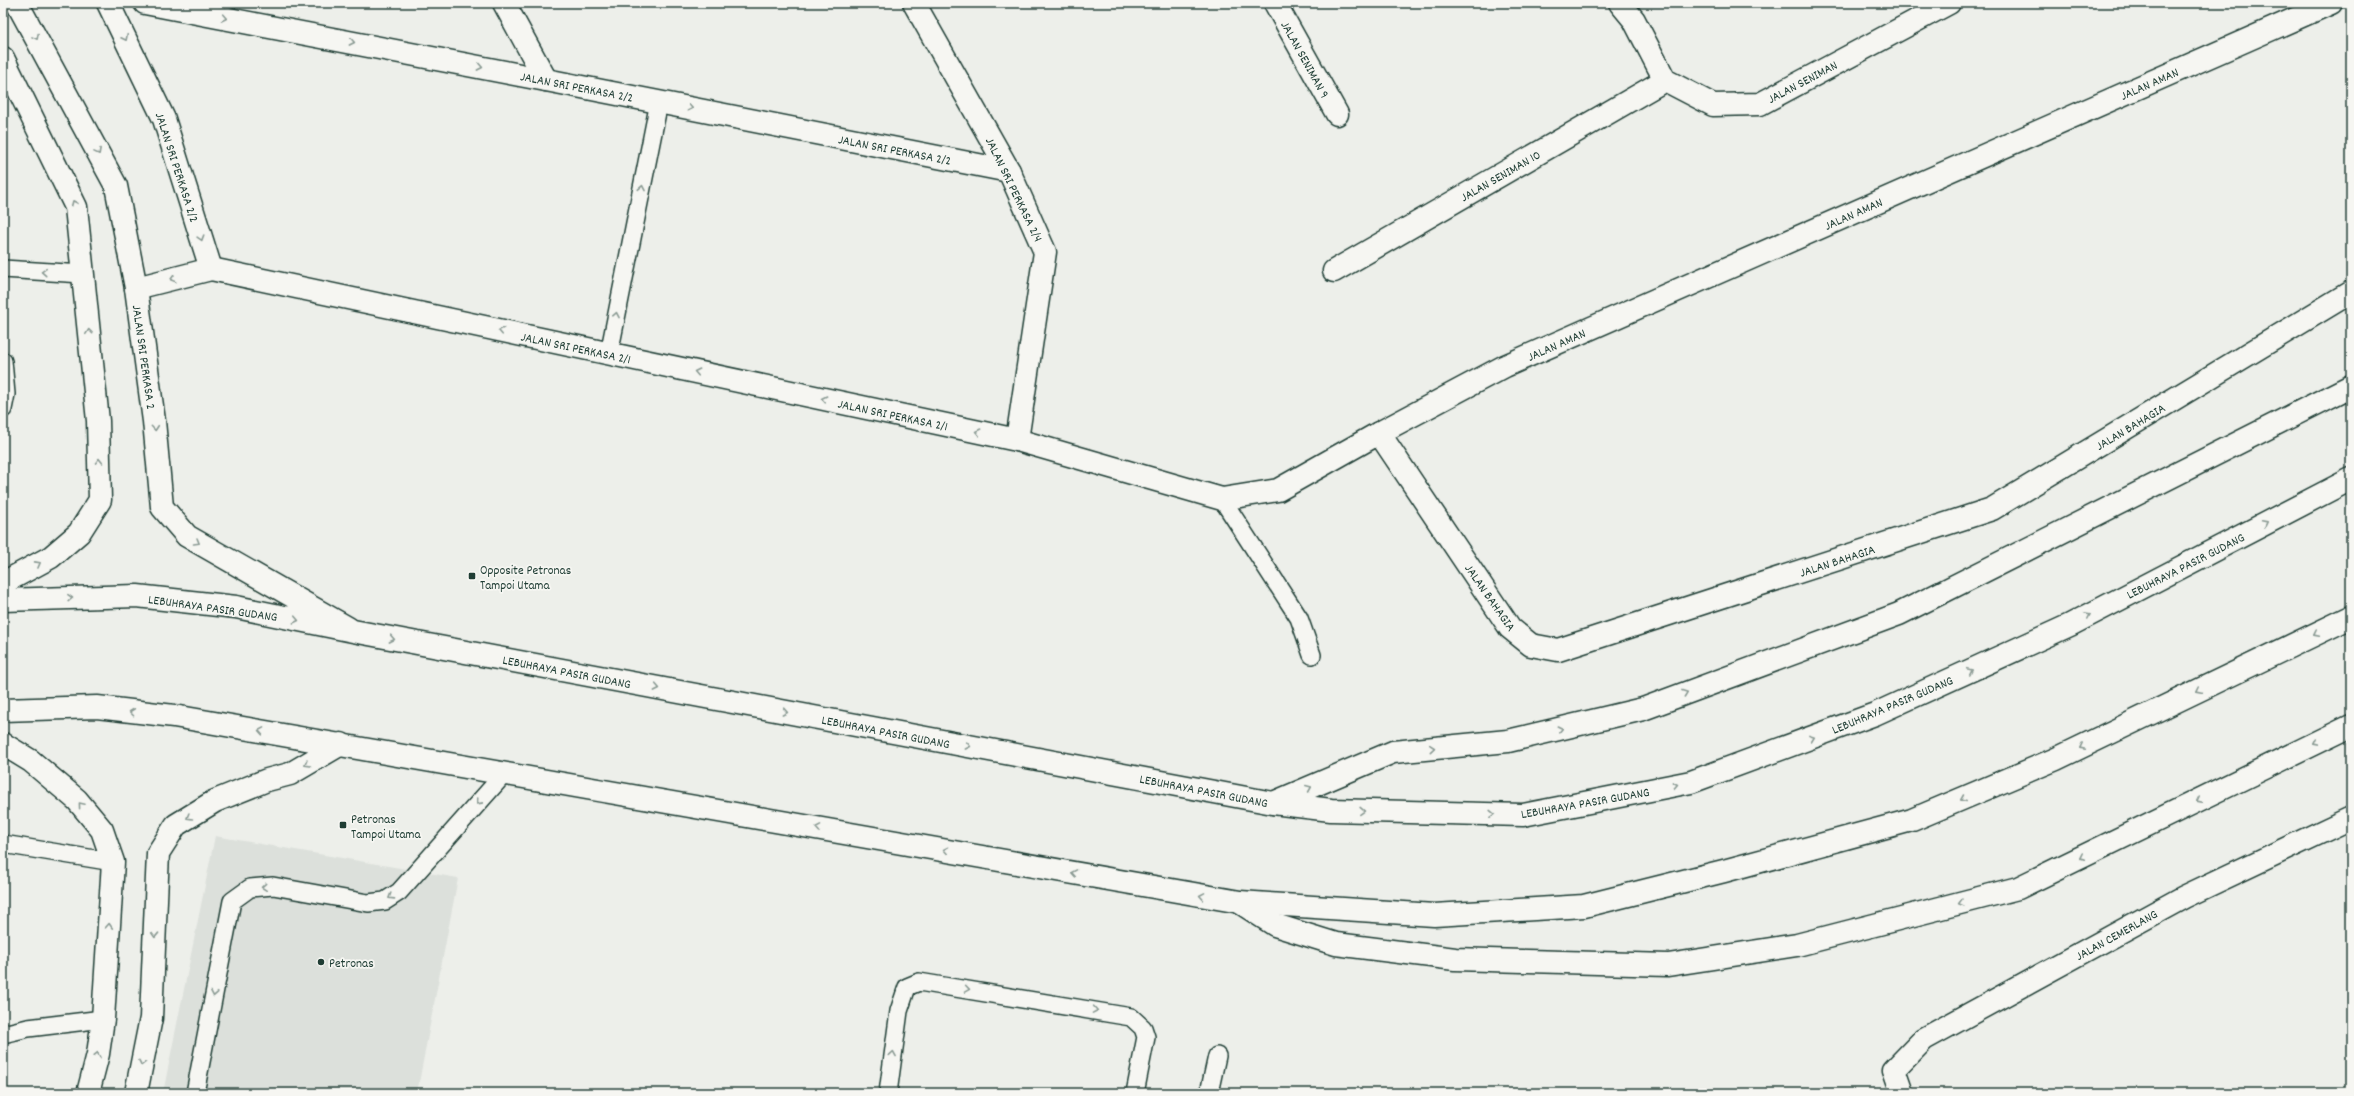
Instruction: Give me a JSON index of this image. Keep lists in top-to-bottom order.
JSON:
{
  "streets": {
    "main road": [
      "JALAN SENIMAN 9",
      "JALAN SENIMAN",
      "JALAN AMAN",
      "JALAN SRI PERKASA 2/2",
      "JALAN SENIMAN 10",
      "JALAN SRI PERKASA 2/4",
      "JALAN SRI PERKASA 2/1",
      "JALAN SRI PERKASA 2",
      "JALAN BAHAGIA",
      "LEBUHRAYA PASIR GUDANG",
      "JALAN CEMERLANG"
    ]
  },
  "crossings": [
    ["JALAN SENIMAN", "JALAN SENIMAN 10"],
    ["JALAN AMAN", "JALAN SRI PERKASA 2/1"],
    ["JALAN AMAN", "JALAN BAHAGIA"],
    ["JALAN SRI PERKASA 2/2", "JALAN SRI PERKASA 2/4"],
    ["JALAN SRI PERKASA 2/2", "JALAN SRI PERKASA 2/1"],
    ["JALAN SRI PERKASA 2/4", "JALAN SRI PERKASA 2/1"],
    ["JALAN SRI PERKASA 2/1", "JALAN SRI PERKASA 2"],
    ["JALAN SRI PERKASA 2", "LEBUHRAYA PASIR GUDANG"]
  ],
  "one_way": ["JALAN SRI PERKASA 2/2", "JALAN SRI PERKASA 2/1"],
  "places": {
    "transit": ["Opposite Petronas Tampoi Utama", "Petronas Tampoi Utama"],
    "other": ["Petronas"]
  }
}
